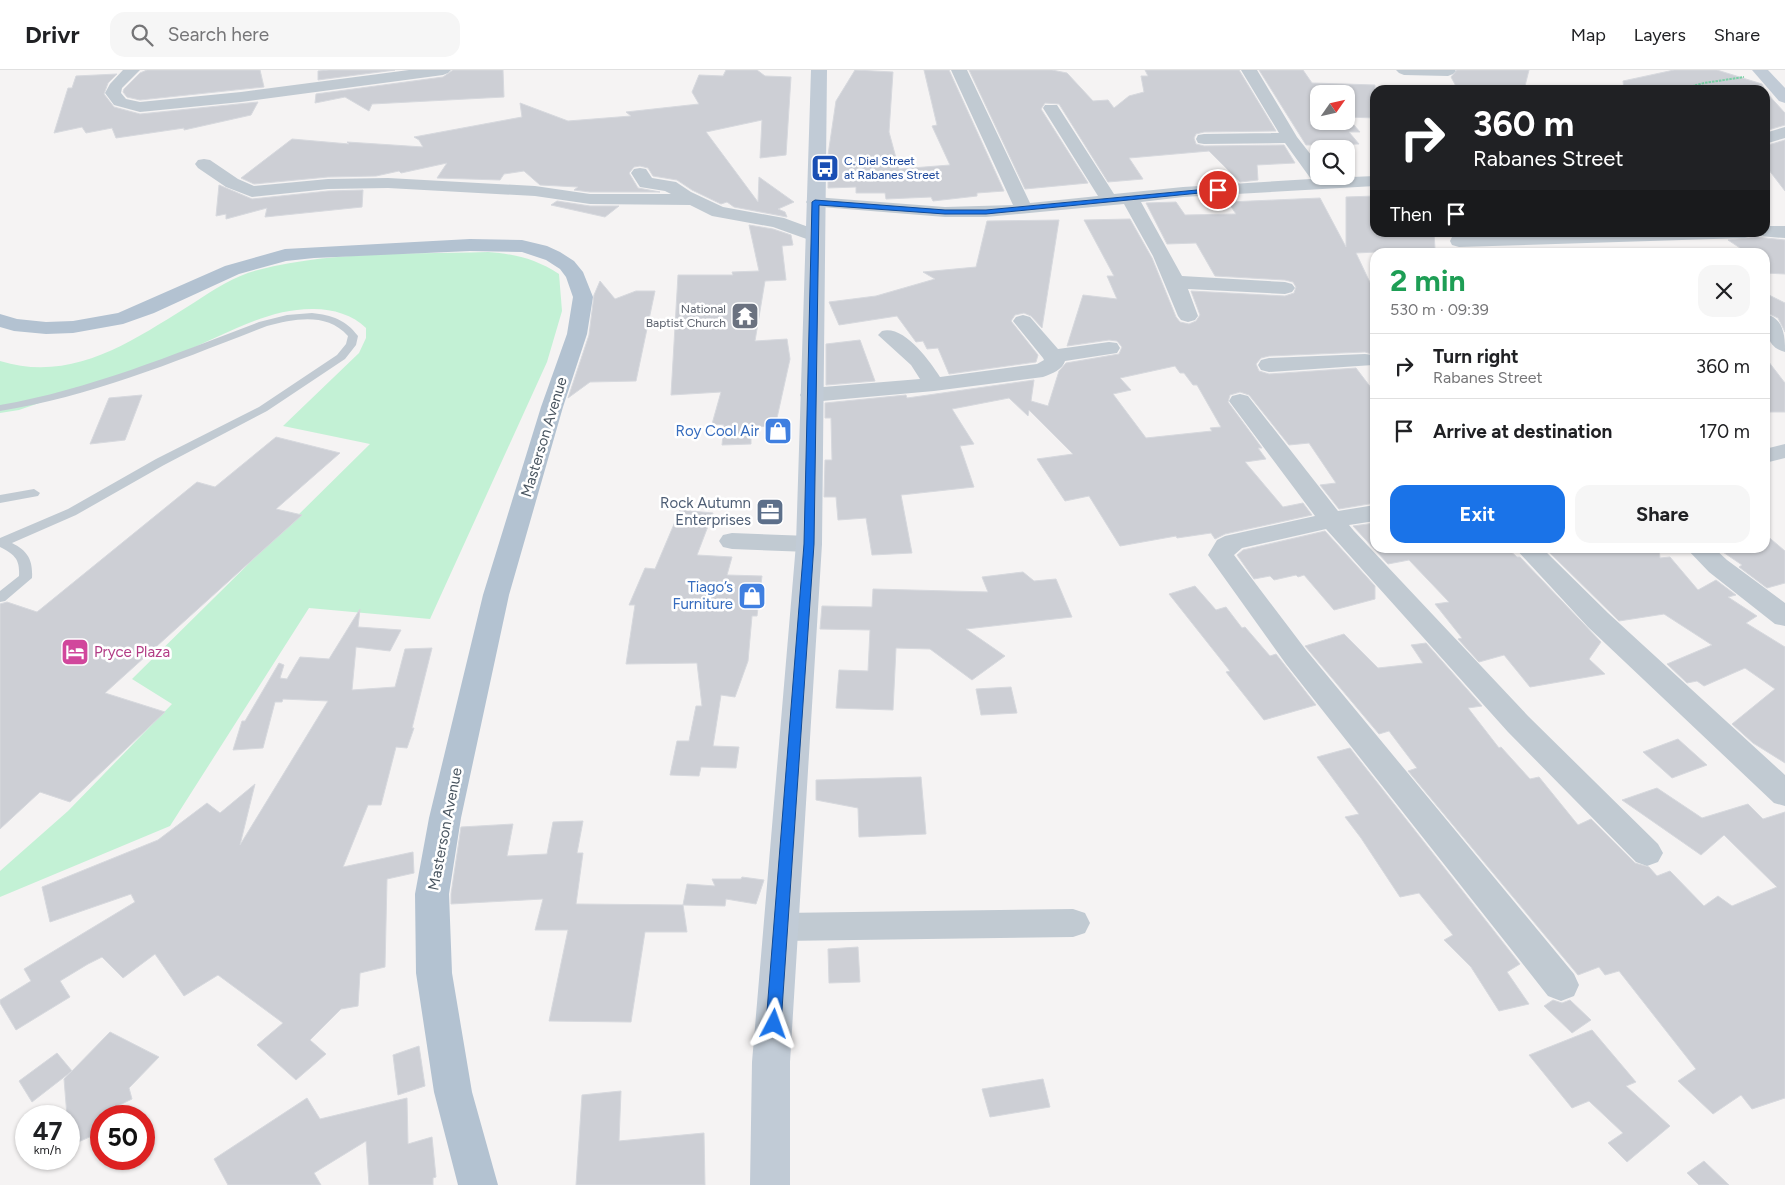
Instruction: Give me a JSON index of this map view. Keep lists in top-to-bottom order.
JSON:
{
  "streets": {
    "main road": ["Masterson Avenue"]
  },
  "places": {
    "bus stop": ["C. Diel Street at Rabanes Street"],
    "temple": ["National Baptist Church"],
    "shop": ["Roy Cool Air", "Tiago’s Furniture"],
    "office": ["Rock Autumn Enterprises"],
    "hotel": ["Pryce Plaza"]
  },
  "north": "top right",
  "page": {
    "header": "Drivr",
    "search": "Search here",
    "nav": ["Map", "Layers", "Share"],
    "turn": ["360 m", "Rabanes Street"],
    "then": "Then",
    "heading": ["2 min", "530 m · 09:39"],
    "list": [
      {
        "name": "Turn right",
        "note": "Rabanes Street",
        "value": "360 m"
      },
      {
        "name": "Arrive at destination",
        "value": "170 m"
      }
    ],
    "buttons": ["Exit", "Share"],
    "speed": "47 km/h",
    "limit": "50"
  }
}
